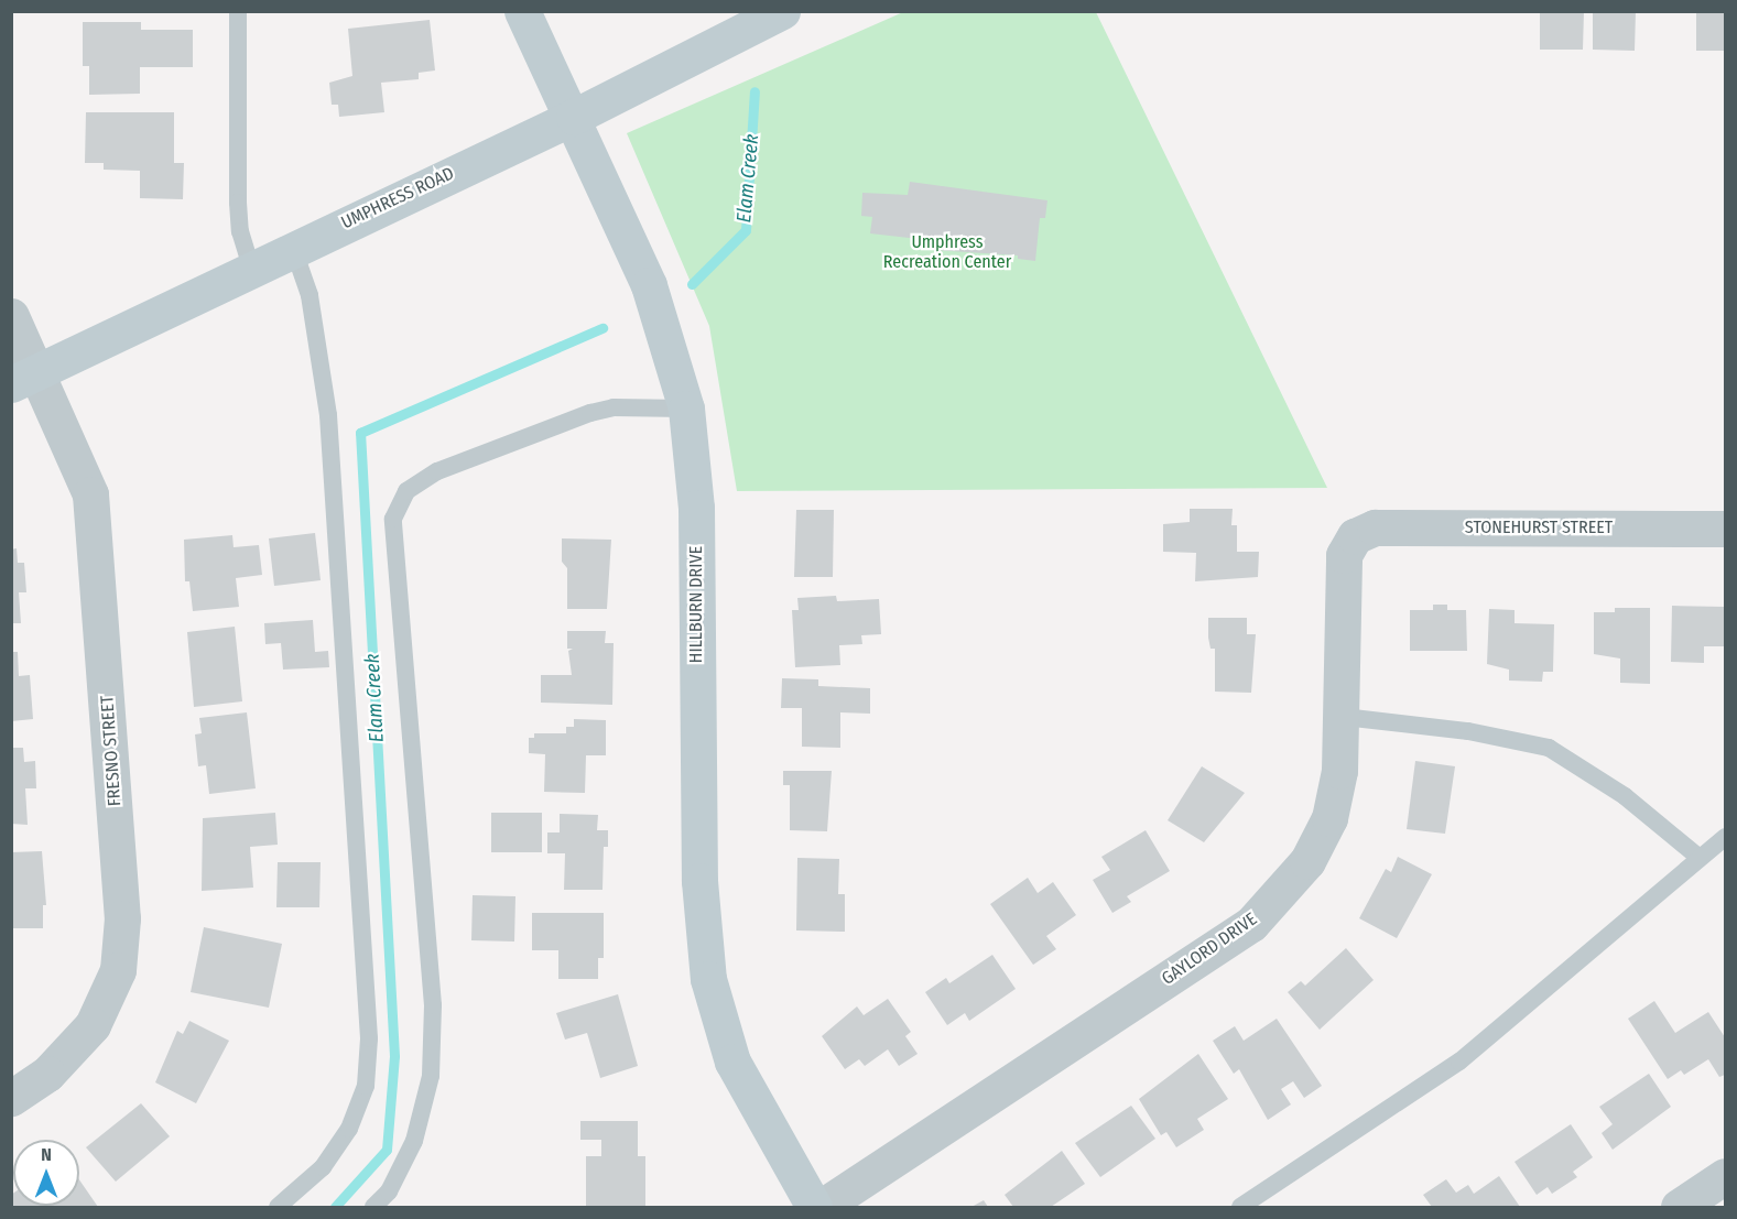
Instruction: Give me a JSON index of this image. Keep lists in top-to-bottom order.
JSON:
{
  "streets": {
    "street": [
      "UMPHRESS ROAD",
      "STONEHURST STREET",
      "HILLBURN DRIVE",
      "FRESNO STREET",
      "GAYLORD DRIVE"
    ]
  },
  "crossings": [
    ["UMPHRESS ROAD", "HILLBURN DRIVE"],
    ["UMPHRESS ROAD", "FRESNO STREET"],
    ["STONEHURST STREET", "GAYLORD DRIVE"]
  ],
  "water": ["Elam Creek"],
  "parks": ["Umphress Recreation Center"],
  "north": "top"
}
